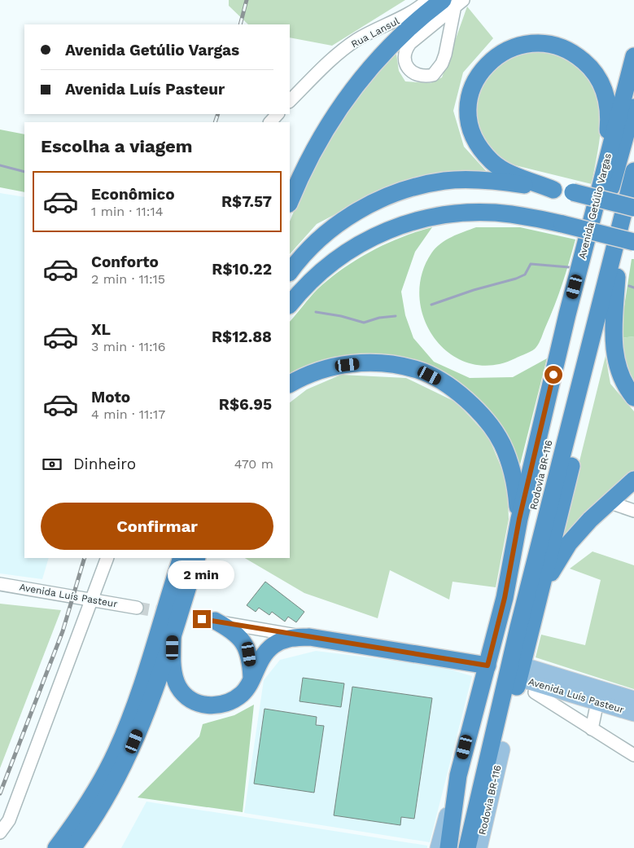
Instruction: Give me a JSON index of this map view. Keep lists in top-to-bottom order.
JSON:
{
  "streets": {
    "highway": ["Avenida Getúlio Vargas", "Rodovia BR-116"],
    "main road": ["Avenida Luís Pasteur"],
    "street": ["Rua Lansul"]
  },
  "crossings": [
    ["Avenida Getúlio Vargas", "Rodovia BR-116"],
    ["Rodovia BR-116", "Avenida Luís Pasteur"]
  ],
  "page": {
    "banner": ["Avenida Getúlio Vargas", "Avenida Luís Pasteur"],
    "heading": "Escolha a viagem",
    "list": [
      {
        "name": "Econômico",
        "note": "1 min · 11:14",
        "value": "R$7.57"
      },
      {
        "name": "Conforto",
        "note": "2 min · 11:15",
        "value": "R$10.22"
      },
      {
        "name": "XL",
        "note": "3 min · 11:16",
        "value": "R$12.88"
      },
      {
        "name": "Moto",
        "note": "4 min · 11:17",
        "value": "R$6.95"
      }
    ],
    "pay": ["Dinheiro", "470 m"],
    "buttons": "Confirmar",
    "bubble": "2 min"
  }
}
